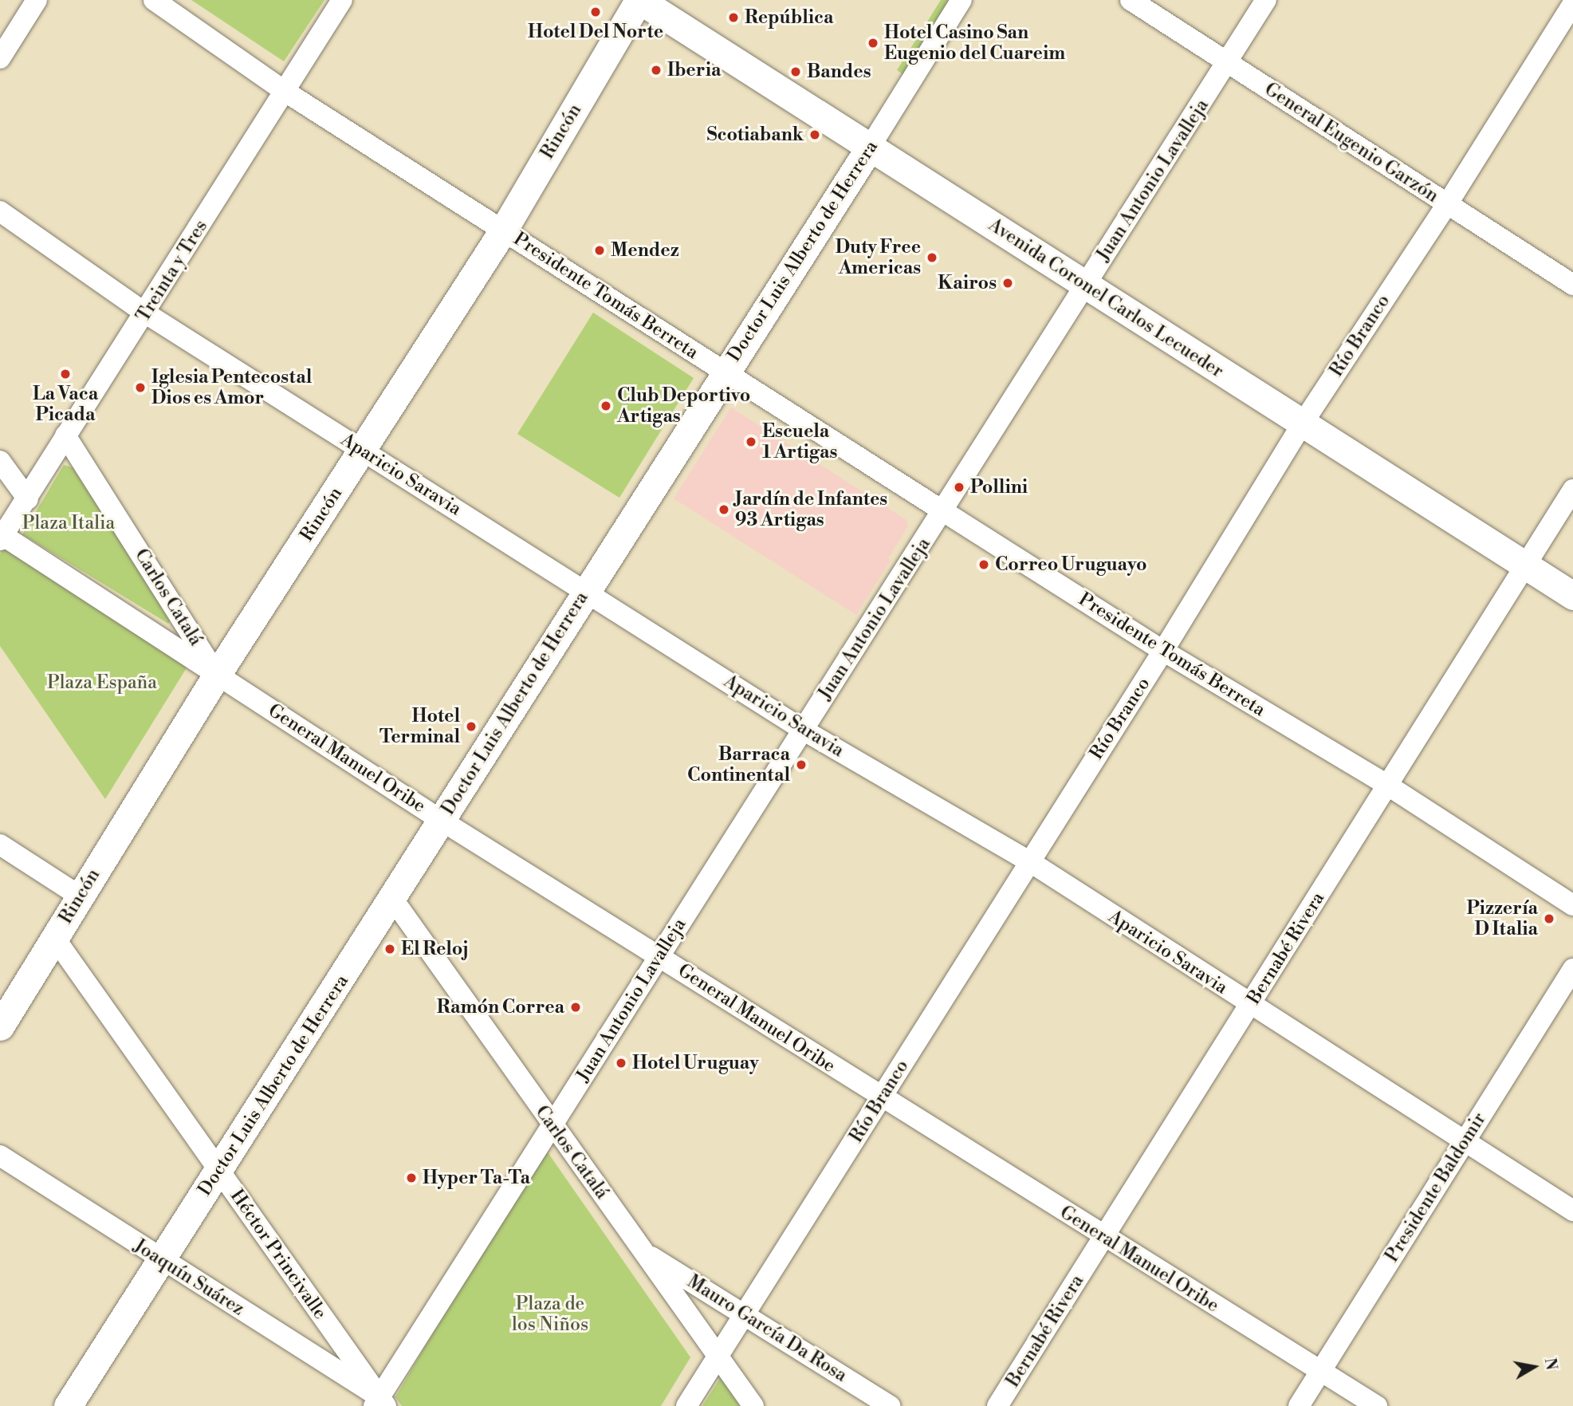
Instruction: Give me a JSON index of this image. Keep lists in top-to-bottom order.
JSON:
{
  "streets": {
    "main road": ["Rincón", "Doctor Luis Alberto de Herrera", "Avenida Coronel Carlos Lecueder"],
    "street": [
      "General Eugenio Garzón",
      "Juan Antonio Lavalleja",
      "Treinta y Tres",
      "Presidente Tomás Berreta",
      "Río Branco",
      "Aparicio Saravia",
      "Carlos Catalá",
      "General Manuel Oribe",
      "Bernabé Rivera",
      "Presidente Baldomir",
      "Héctor Princivalle",
      "Joaquín Suárez",
      "Mauro García Da Rosa"
    ]
  },
  "crossings": [
    ["Rincón", "Presidente Tomás Berreta"],
    ["Rincón", "Avenida Coronel Carlos Lecueder"],
    ["Rincón", "Aparicio Saravia"],
    ["Rincón", "Carlos Catalá"],
    ["Rincón", "General Manuel Oribe"],
    ["Rincón", "Héctor Princivalle"],
    ["General Eugenio Garzón", "Juan Antonio Lavalleja"],
    ["General Eugenio Garzón", "Río Branco"],
    ["Juan Antonio Lavalleja", "Presidente Tomás Berreta"],
    ["Juan Antonio Lavalleja", "Avenida Coronel Carlos Lecueder"],
    ["Juan Antonio Lavalleja", "Aparicio Saravia"],
    ["Juan Antonio Lavalleja", "Carlos Catalá"],
    ["Juan Antonio Lavalleja", "General Manuel Oribe"],
    ["Juan Antonio Lavalleja", "Héctor Princivalle"],
    ["Juan Antonio Lavalleja", "Joaquín Suárez"],
    ["Doctor Luis Alberto de Herrera", "Presidente Tomás Berreta"],
    ["Doctor Luis Alberto de Herrera", "Avenida Coronel Carlos Lecueder"],
    ["Doctor Luis Alberto de Herrera", "Aparicio Saravia"],
    ["Doctor Luis Alberto de Herrera", "Carlos Catalá"],
    ["Doctor Luis Alberto de Herrera", "General Manuel Oribe"],
    ["Doctor Luis Alberto de Herrera", "Héctor Princivalle"],
    ["Doctor Luis Alberto de Herrera", "Joaquín Suárez"],
    ["Treinta y Tres", "Presidente Tomás Berreta"],
    ["Treinta y Tres", "Aparicio Saravia"],
    ["Treinta y Tres", "Carlos Catalá"],
    ["Treinta y Tres", "General Manuel Oribe"],
    ["Presidente Tomás Berreta", "Río Branco"],
    ["Presidente Tomás Berreta", "Bernabé Rivera"],
    ["Avenida Coronel Carlos Lecueder", "Río Branco"],
    ["Avenida Coronel Carlos Lecueder", "Bernabé Rivera"],
    ["Río Branco", "Aparicio Saravia"],
    ["Río Branco", "Carlos Catalá"],
    ["Río Branco", "General Manuel Oribe"],
    ["Río Branco", "Mauro García Da Rosa"],
    ["Aparicio Saravia", "Bernabé Rivera"],
    ["Aparicio Saravia", "Presidente Baldomir"],
    ["Carlos Catalá", "General Manuel Oribe"],
    ["Carlos Catalá", "Mauro García Da Rosa"],
    ["General Manuel Oribe", "Bernabé Rivera"],
    ["General Manuel Oribe", "Presidente Baldomir"],
    ["Héctor Princivalle", "Joaquín Suárez"]
  ],
  "parks": ["Plaza Italia", "Plaza España", "Plaza de los Niños"],
  "places": [
    "Hotel Del Norte",
    "República",
    "Hotel Casino San Eugenio del Cuareim",
    "Iberia",
    "Bandes",
    "Scotiabank",
    "Mendez",
    "Duty Free Americas",
    "Kairos",
    "La Vaca Picada",
    "Iglesia Pentecostal Dios es Amor",
    "Club Deportivo Artigas",
    "Escuela 1 Artigas",
    "Pollini",
    "Jardín de Infantes 93 Artigas",
    "Correo Uruguayo",
    "Hotel Terminal",
    "Barraca Continental",
    "Pizzería D Italia",
    "El Reloj",
    "Ramón Correa",
    "Hotel Uruguay",
    "Hyper Ta-Ta"
  ],
  "north": "right"
}
